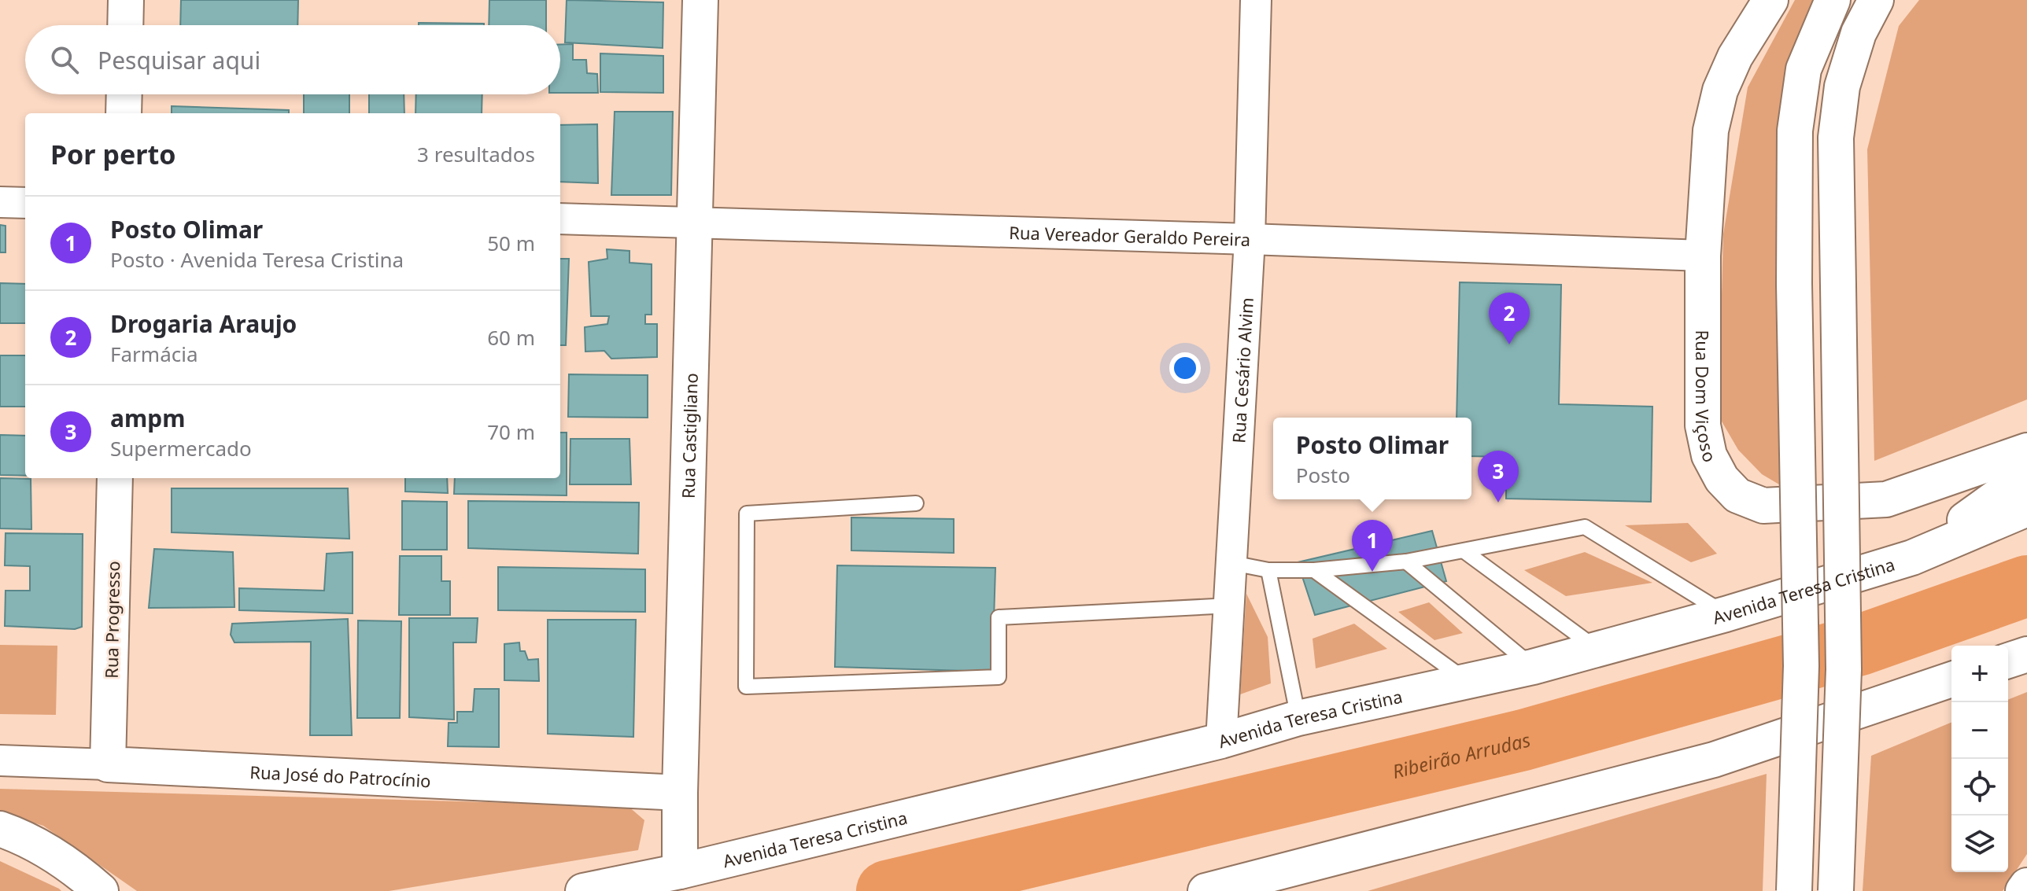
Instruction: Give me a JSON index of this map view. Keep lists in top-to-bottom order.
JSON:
{
  "streets": {
    "main road": [
      "Rua Dom Viçoso",
      "Rua Castigliano",
      "Avenida Teresa Cristina",
      "Rua Progresso",
      "Rua José do Patrocínio"
    ],
    "street": ["Rua Vereador Geraldo Pereira", "Rua Cesário Alvim"]
  },
  "crossings": [
    ["Rua Vereador Geraldo Pereira", "Rua Cesário Alvim"],
    ["Rua Vereador Geraldo Pereira", "Rua Dom Viçoso"],
    ["Rua Vereador Geraldo Pereira", "Rua Castigliano"],
    ["Rua Cesário Alvim", "Avenida Teresa Cristina"],
    ["Rua Castigliano", "Avenida Teresa Cristina"],
    ["Rua Castigliano", "Rua José do Patrocínio"],
    ["Rua Progresso", "Rua José do Patrocínio"]
  ],
  "water": ["Ribeirão Arrudas"],
  "page": {
    "search": "Pesquisar aqui",
    "heading": ["Por perto", "3 resultados"],
    "list": [
      {
        "mark": "1",
        "name": "Posto Olimar",
        "note": "Posto · Avenida Teresa Cristina",
        "value": "50 m"
      },
      {
        "mark": "2",
        "name": "Drogaria Araujo",
        "note": "Farmácia",
        "value": "60 m"
      },
      {
        "mark": "3",
        "name": "ampm",
        "note": "Supermercado",
        "value": "70 m"
      }
    ],
    "pins": ["2", "3", "1"],
    "popup": ["Posto Olimar", "Posto"],
    "map_buttons": ["+", "−"]
  }
}
